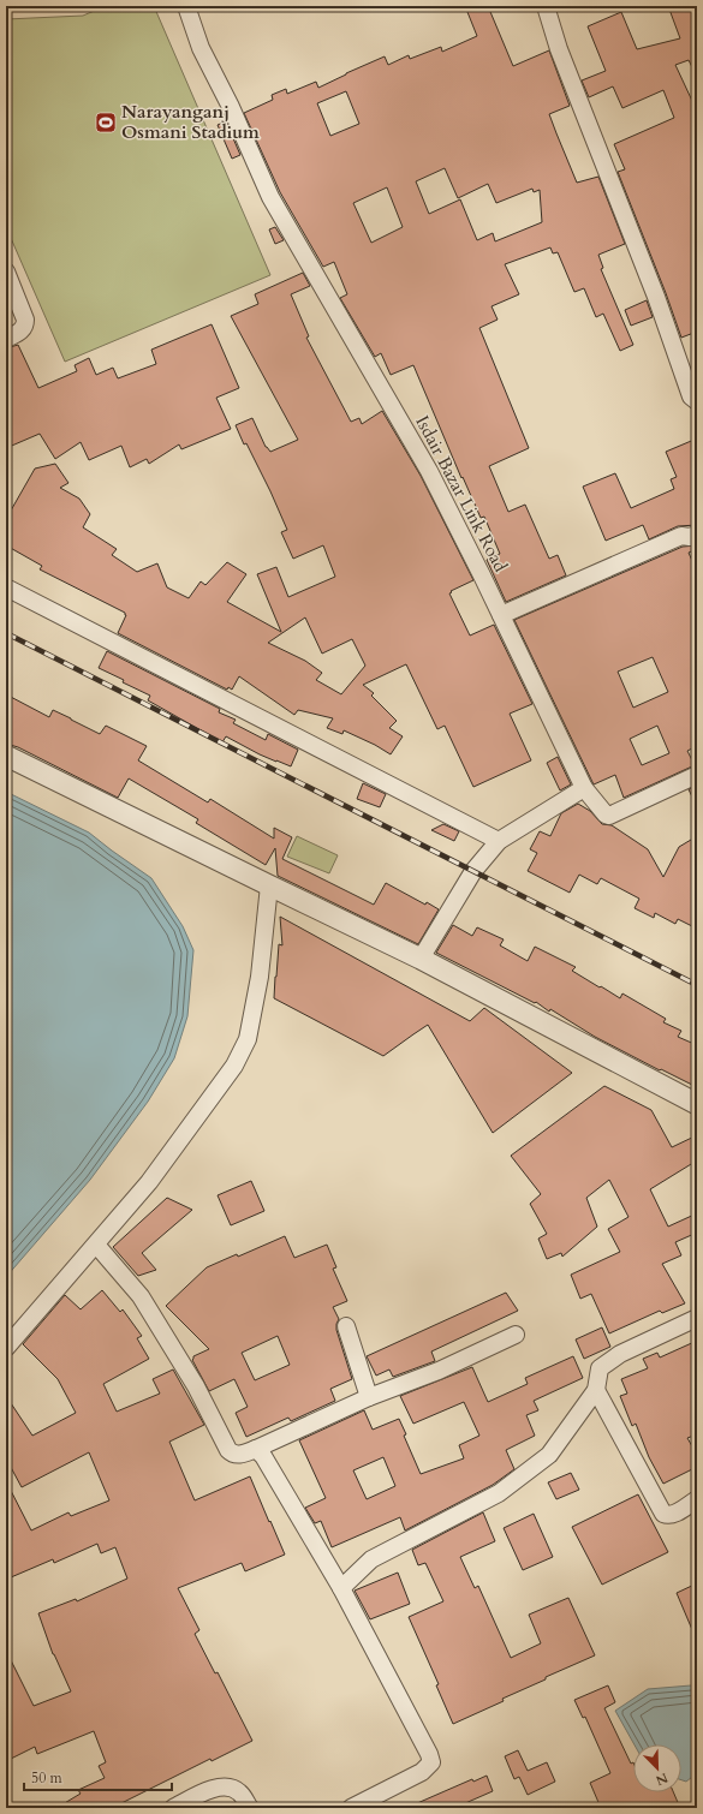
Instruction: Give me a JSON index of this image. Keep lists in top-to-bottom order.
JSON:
{
  "streets": {
    "street": ["Isdair Bazar Link Road"]
  },
  "places": {
    "sports": ["Narayanganj Osmani Stadium"]
  },
  "scale_bar": "50 m",
  "north": "bottom right"
}
